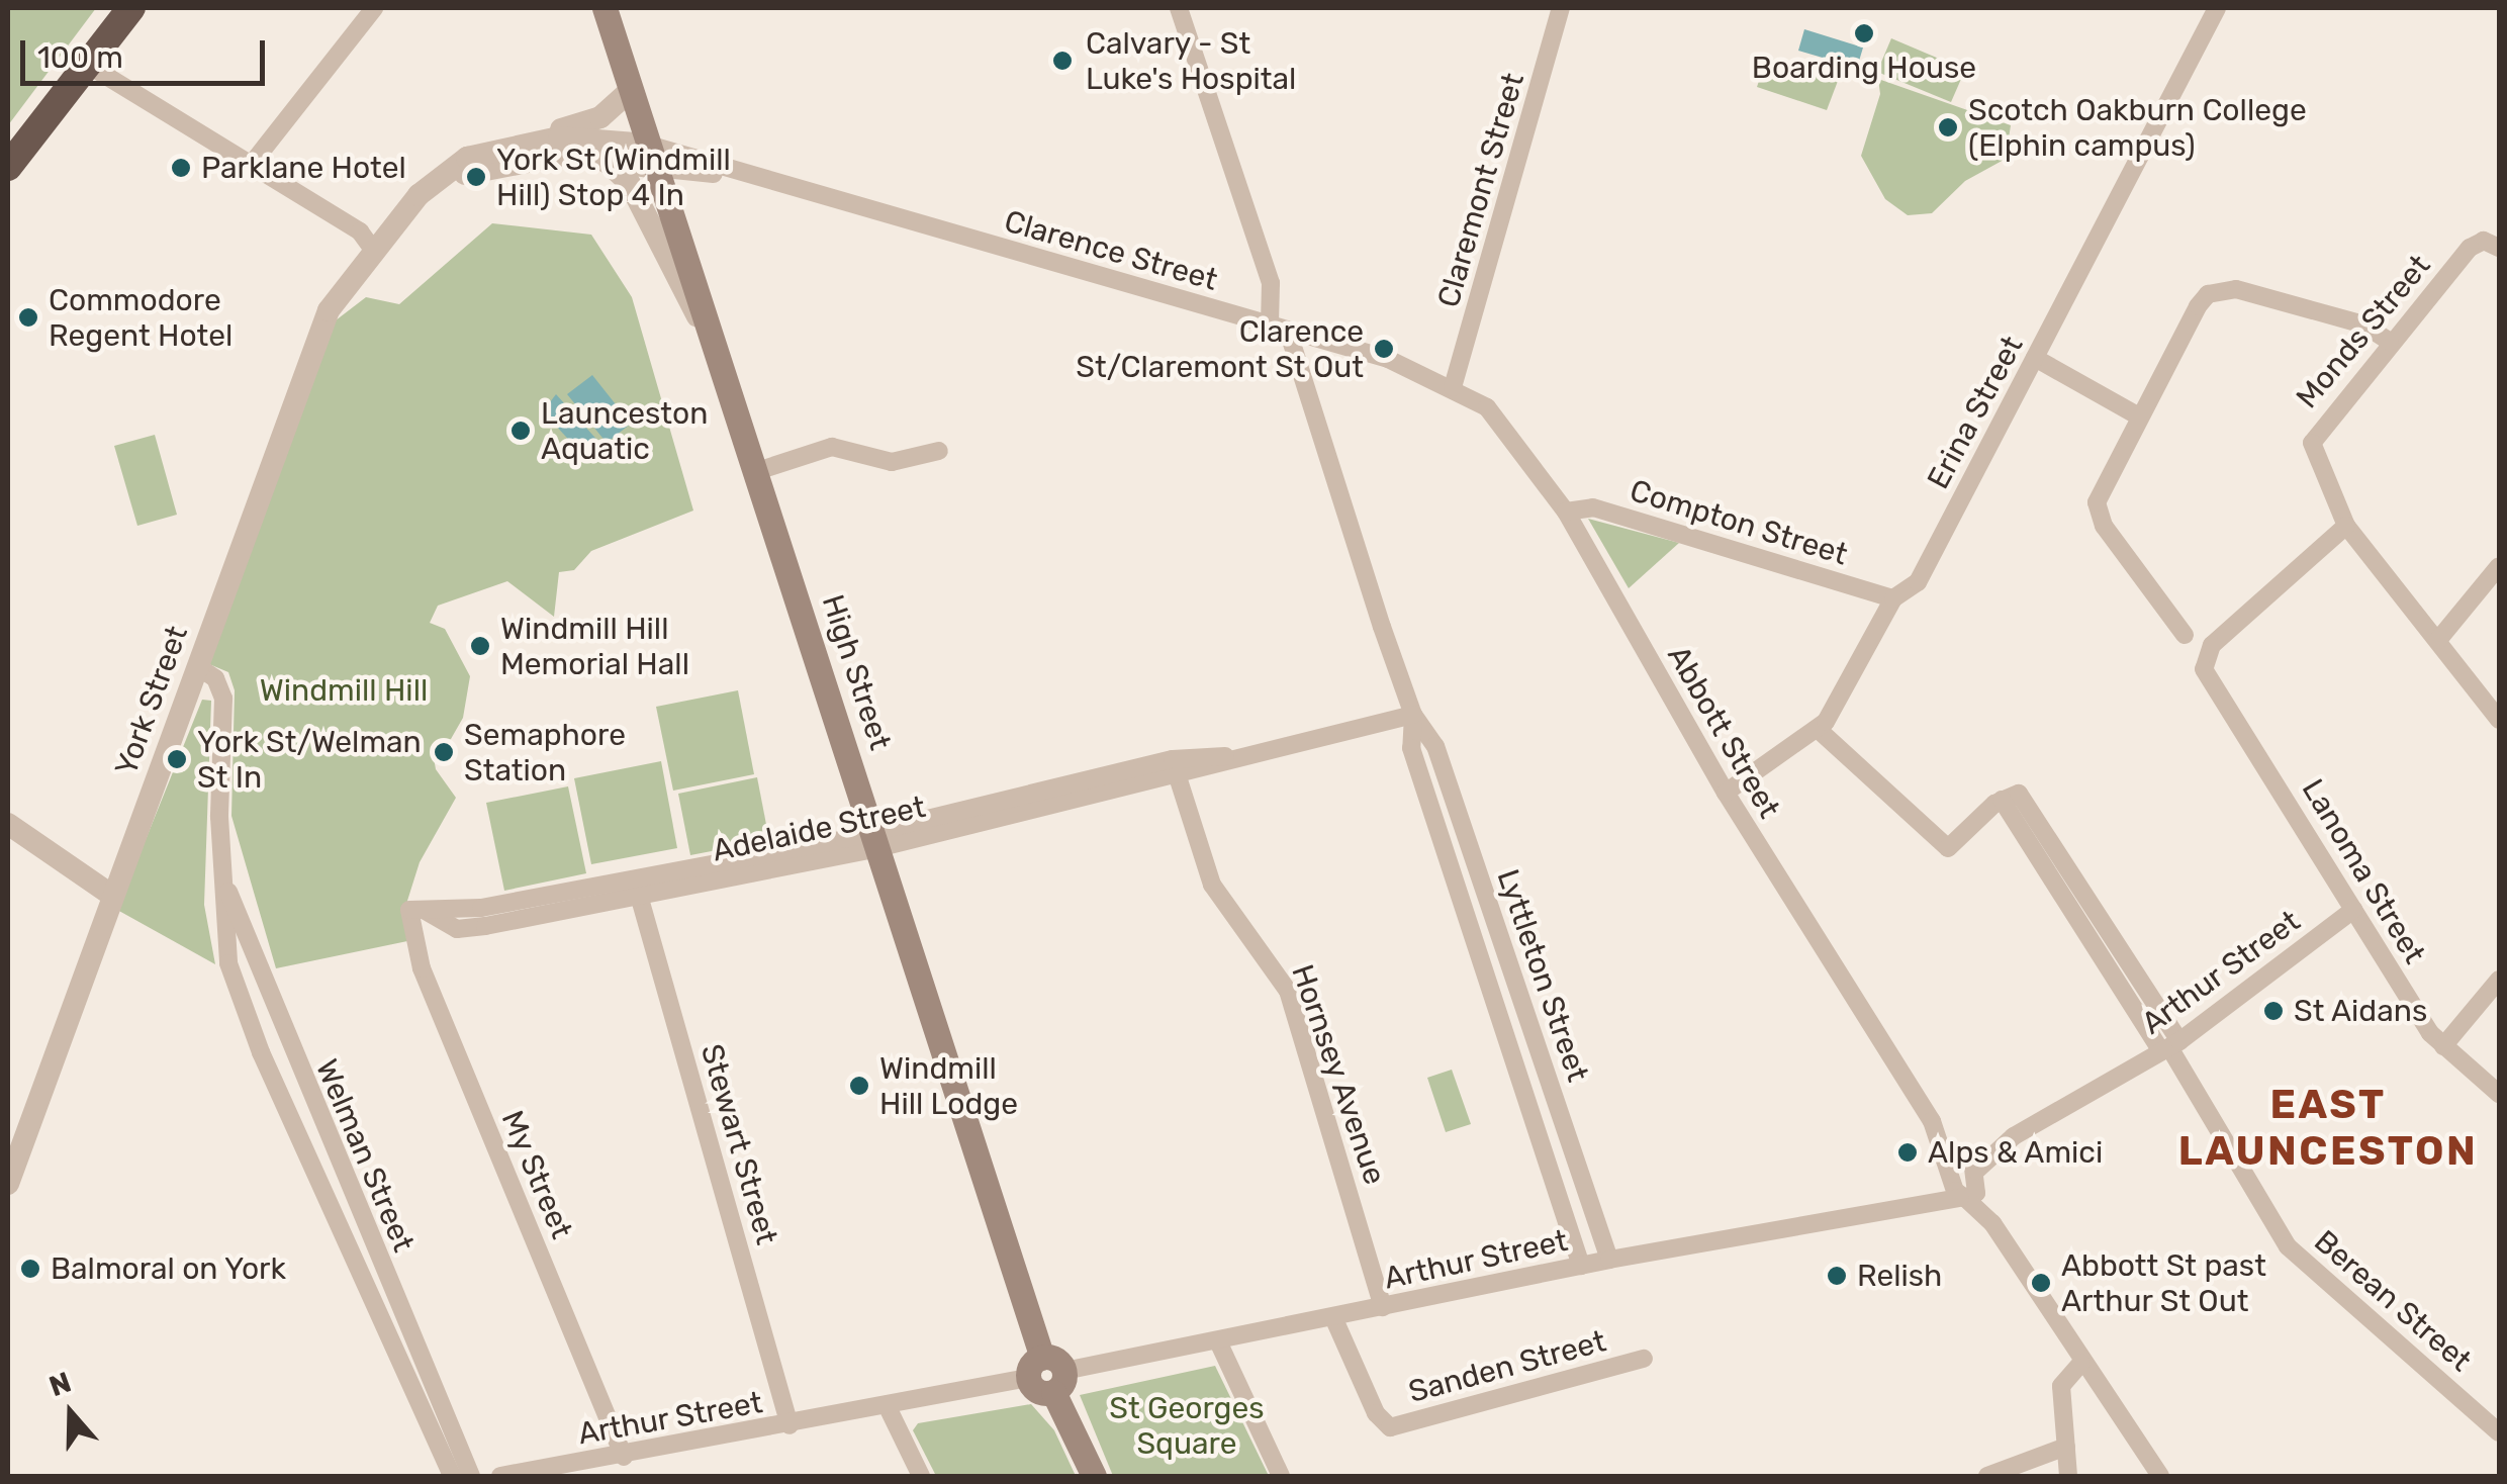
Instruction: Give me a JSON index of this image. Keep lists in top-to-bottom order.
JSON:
{
  "streets": {
    "main road": ["High Street"],
    "street": [
      "Claremont Street",
      "Clarence Street",
      "Monds Street",
      "Erina Street",
      "Compton Street",
      "York Street",
      "Abbott Street",
      "Adelaide Street",
      "Lanoma Street",
      "Arthur Street",
      "Lyttleton Street",
      "Hornsey Avenue",
      "Stewart Street",
      "Welman Street",
      "My Street",
      "Berean Street",
      "Sanden Street"
    ]
  },
  "crossings": [
    ["Claremont Street", "Clarence Street"],
    ["Claremont Street", "Abbott Street"],
    ["Clarence Street", "High Street"],
    ["Clarence Street", "York Street"],
    ["Clarence Street", "Abbott Street"],
    ["Clarence Street", "Lyttleton Street"],
    ["Monds Street", "Lanoma Street"],
    ["Erina Street", "Compton Street"],
    ["Erina Street", "Abbott Street"],
    ["Erina Street", "Berean Street"],
    ["Compton Street", "Abbott Street"],
    ["High Street", "York Street"],
    ["High Street", "Adelaide Street"],
    ["High Street", "Arthur Street"],
    ["York Street", "Welman Street"],
    ["Abbott Street", "Arthur Street"],
    ["Adelaide Street", "Lyttleton Street"],
    ["Adelaide Street", "Hornsey Avenue"],
    ["Adelaide Street", "Stewart Street"],
    ["Adelaide Street", "My Street"],
    ["Lanoma Street", "Arthur Street"],
    ["Arthur Street", "Lyttleton Street"],
    ["Arthur Street", "Hornsey Avenue"],
    ["Arthur Street", "Stewart Street"],
    ["Arthur Street", "My Street"],
    ["Arthur Street", "Berean Street"],
    ["Arthur Street", "Sanden Street"]
  ],
  "districts": ["EAST LAUNCESTON"],
  "parks": ["Windmill Hill", "St Georges Square"],
  "places": [
    "Boarding House",
    "Calvary - St Luke's Hospital",
    "Scotch Oakburn College (Elphin campus)",
    "Parklane Hotel",
    "York St (Windmill Hill) Stop 4 In",
    "Commodore Regent Hotel",
    "Clarence St/Claremont St Out",
    "Launceston Aquatic",
    "Windmill Hill Memorial Hall",
    "Semaphore Station",
    "York St/Welman St In",
    "St Aidans",
    "Windmill Hill Lodge",
    "Alps & Amici",
    "Balmoral on York",
    "Relish",
    "Abbott St past Arthur St Out"
  ],
  "scale_bar": "100 m",
  "north": "top"
}
